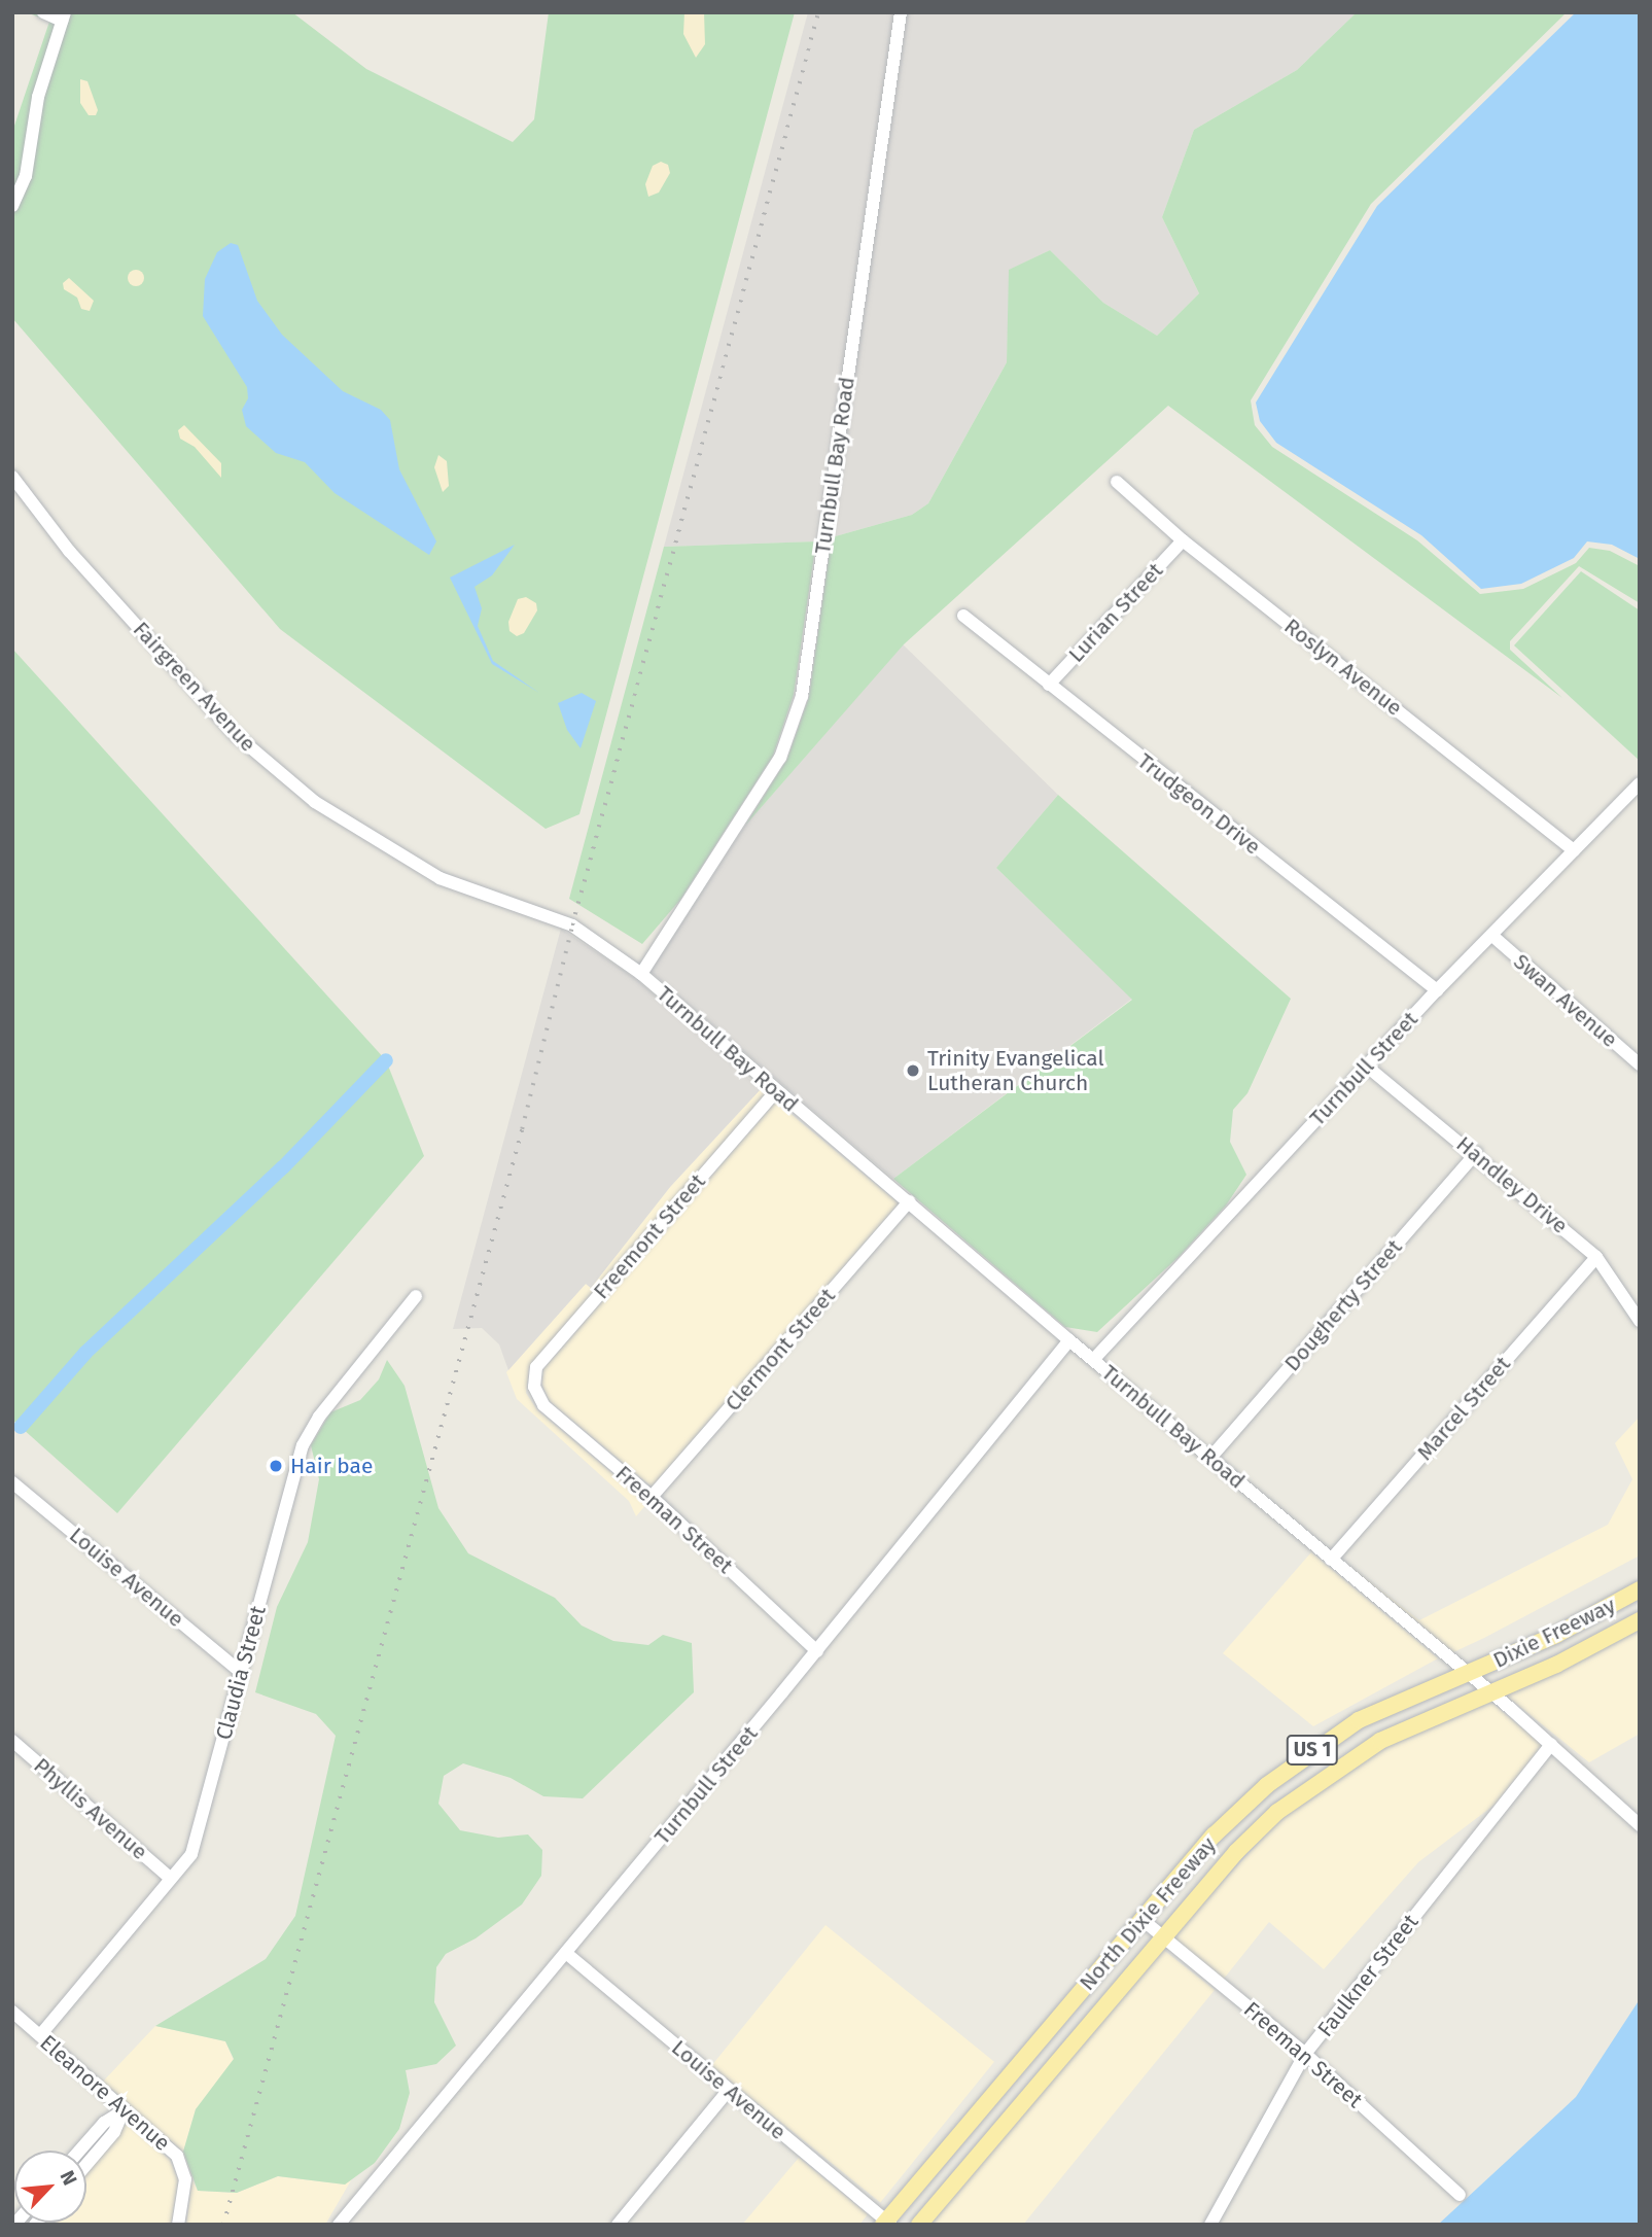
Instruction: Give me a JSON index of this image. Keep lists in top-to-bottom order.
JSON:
{
  "streets": {
    "main road": ["Dixie Freeway", "US 1", "North Dixie Freeway"],
    "street": [
      "Turnbull Bay Road",
      "Lurian Street",
      "Roslyn Avenue",
      "Fairgreen Avenue",
      "Trudgeon Drive",
      "Swan Avenue",
      "Turnbull Street",
      "Handley Drive",
      "Freemont Street",
      "Dougherty Street",
      "Clermont Street",
      "Marcel Street",
      "Freeman Street",
      "Louise Avenue",
      "Claudia Street",
      "Phyllis Avenue",
      "Faulkner Street",
      "Eleanore Avenue"
    ]
  },
  "crossings": [
    ["Turnbull Bay Road", "Fairgreen Avenue"],
    ["Turnbull Bay Road", "Turnbull Street"],
    ["Turnbull Bay Road", "Freemont Street"],
    ["Turnbull Bay Road", "Dougherty Street"],
    ["Turnbull Bay Road", "Clermont Street"],
    ["Turnbull Bay Road", "Marcel Street"],
    ["Turnbull Bay Road", "Dixie Freeway"],
    ["Turnbull Bay Road", "North Dixie Freeway"],
    ["Turnbull Bay Road", "Faulkner Street"],
    ["Lurian Street", "Roslyn Avenue"],
    ["Lurian Street", "Trudgeon Drive"],
    ["Roslyn Avenue", "Turnbull Street"],
    ["Trudgeon Drive", "Turnbull Street"],
    ["Swan Avenue", "Turnbull Street"],
    ["Turnbull Street", "Handley Drive"],
    ["Turnbull Street", "Freeman Street"],
    ["Turnbull Street", "Louise Avenue"],
    ["Handley Drive", "Dougherty Street"],
    ["Handley Drive", "Marcel Street"],
    ["Freemont Street", "Freeman Street"],
    ["Clermont Street", "Freeman Street"],
    ["Freeman Street", "North Dixie Freeway"],
    ["Freeman Street", "Faulkner Street"],
    ["Louise Avenue", "Claudia Street"],
    ["Louise Avenue", "North Dixie Freeway"],
    ["Dixie Freeway", "North Dixie Freeway"],
    ["Claudia Street", "Phyllis Avenue"],
    ["Claudia Street", "Eleanore Avenue"]
  ],
  "places": ["Trinity Evangelical Lutheran Church", "Hair bae"],
  "north": "top right"
}
